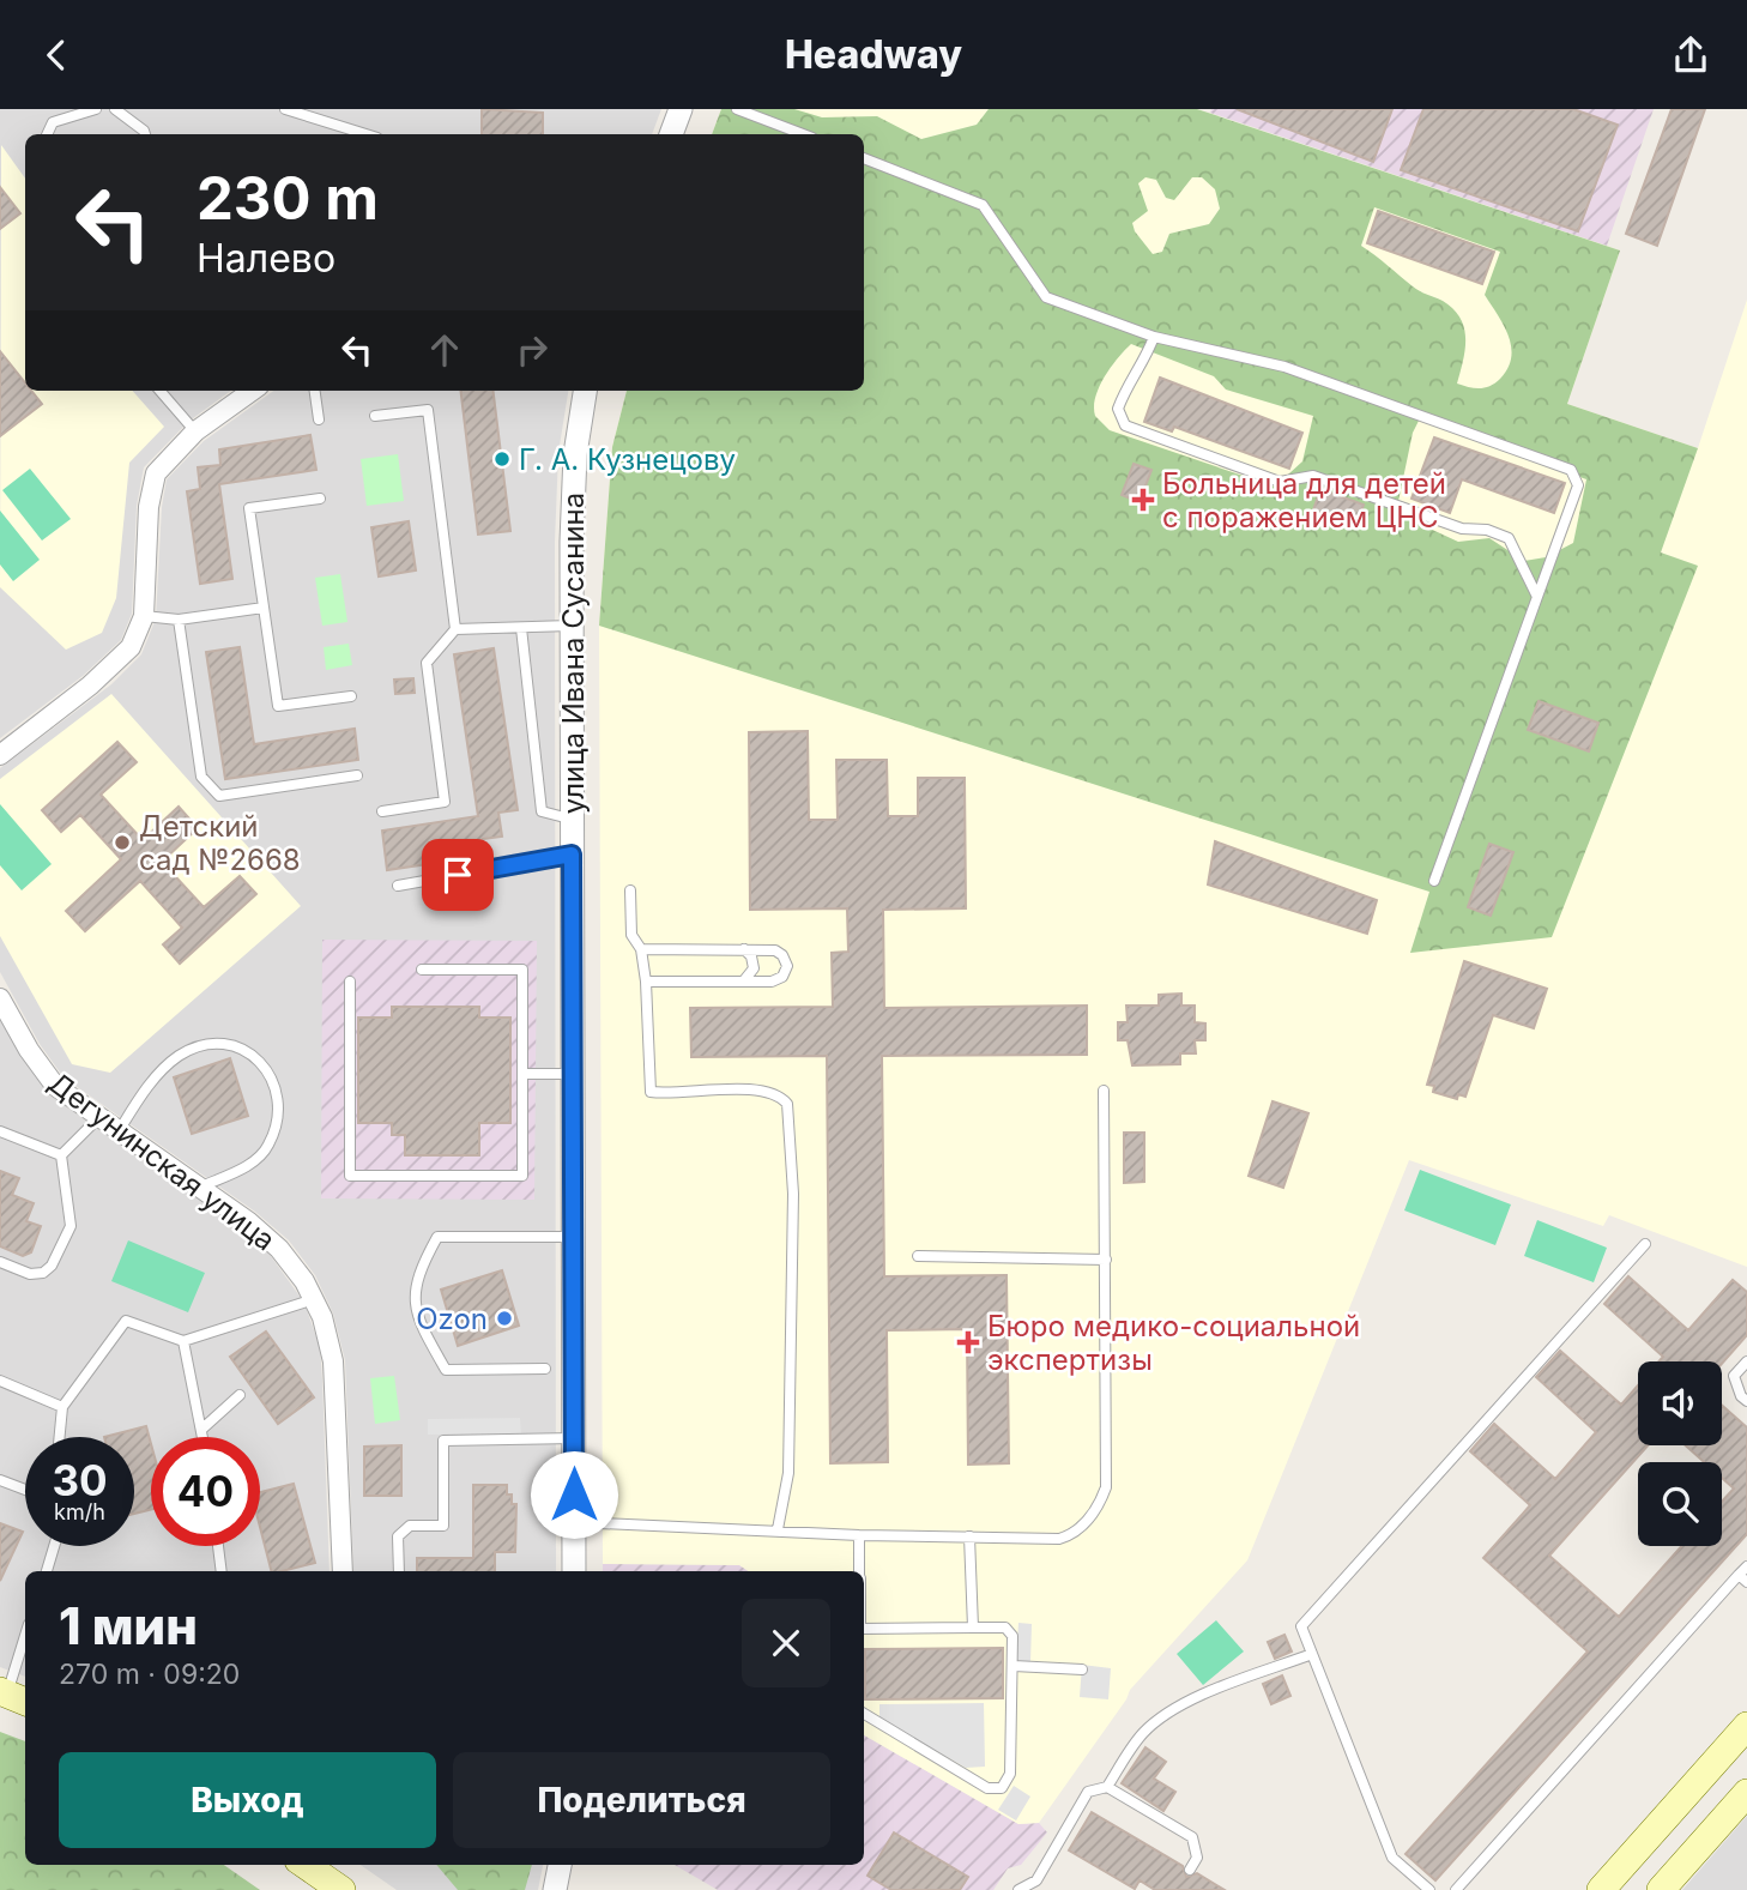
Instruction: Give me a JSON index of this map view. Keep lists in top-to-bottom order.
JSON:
{
  "streets": {
    "street": ["улица Ивана Сусанина", "Дегунинская улица"]
  },
  "places": {
    "other": ["Г. А. Кузнецову", "Детский сад №2668", "Ozon"],
    "health": ["Больница для детей с поражением ЦНС", "Бюро медико-социальной экспертизы"]
  },
  "page": {
    "header": "Headway",
    "turn": ["230 m", "Налево"],
    "speed": "30 km/h",
    "limit": "40",
    "heading": ["1 мин", "270 m · 09:20"],
    "buttons": ["Выход", "Поделиться"]
  }
}
